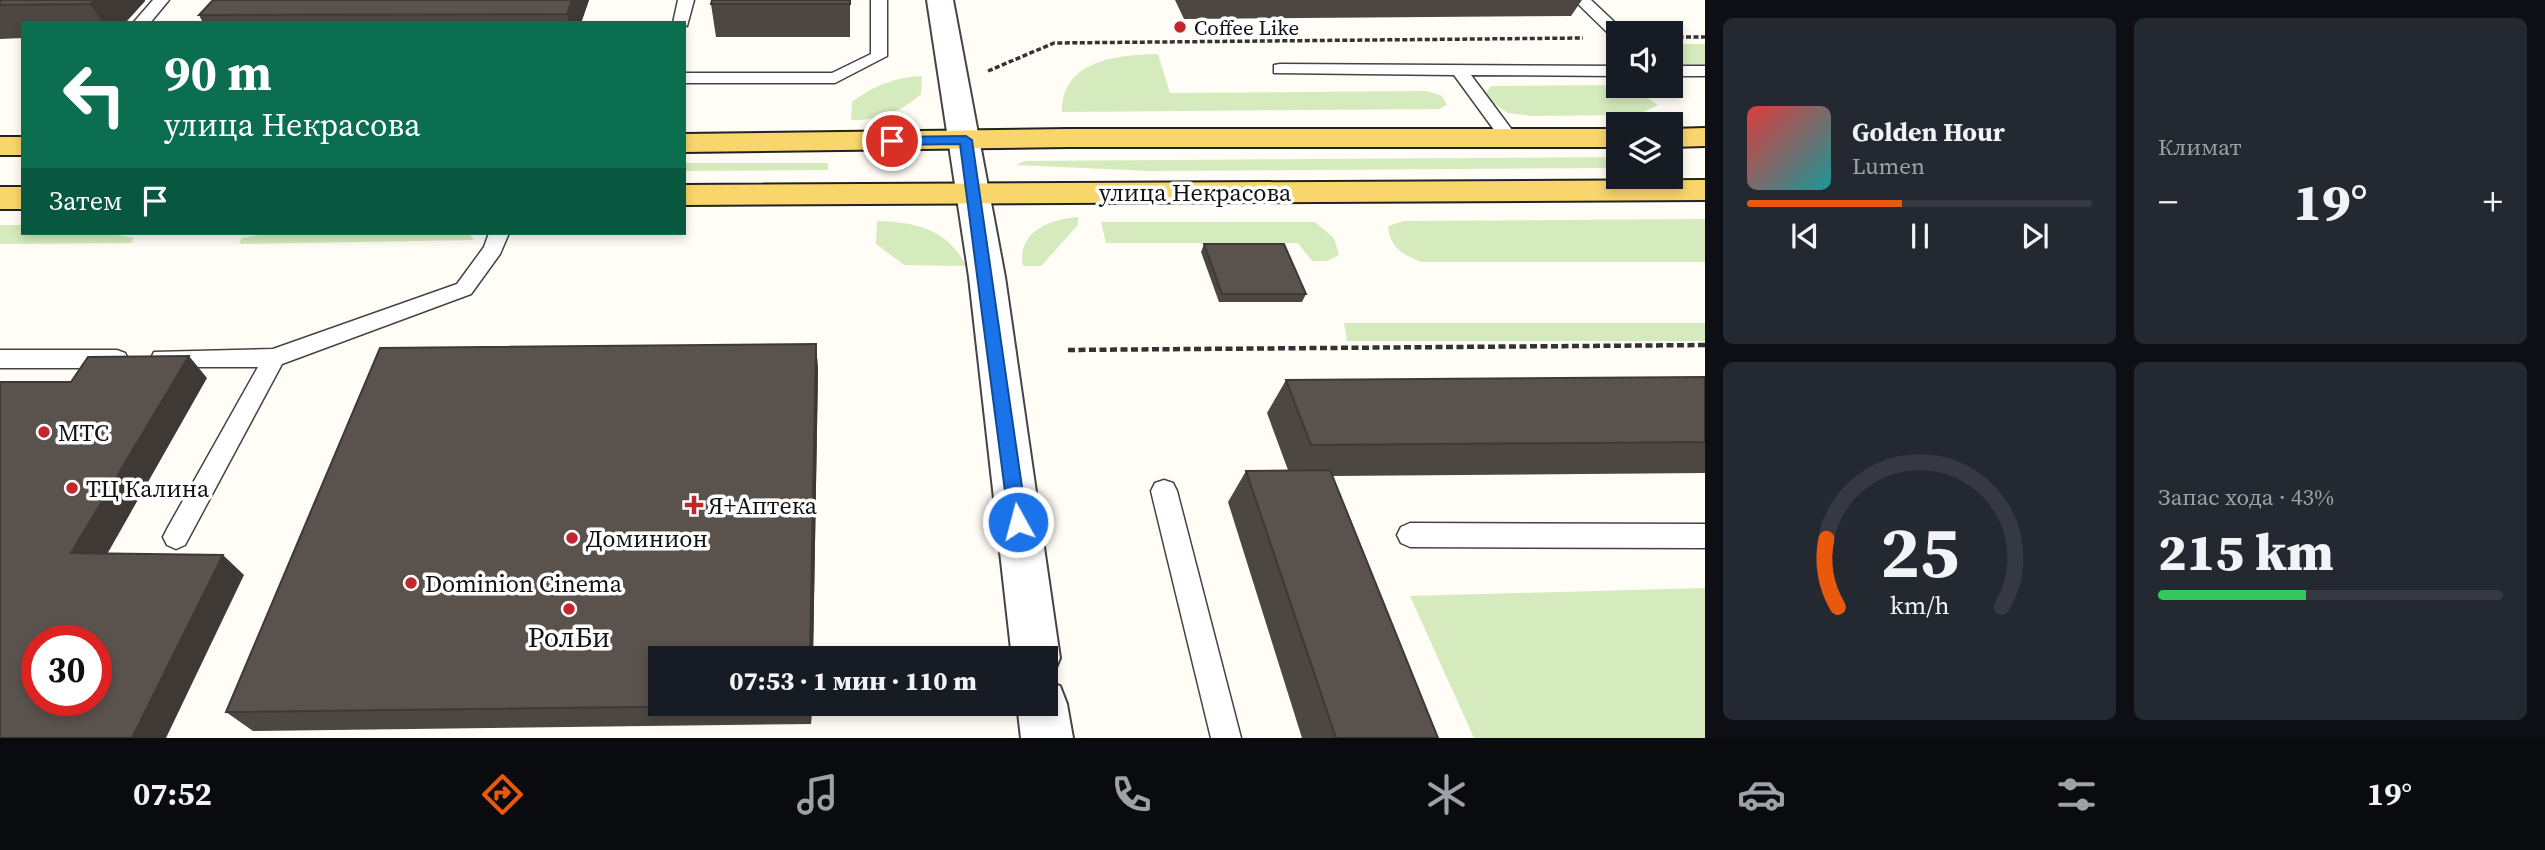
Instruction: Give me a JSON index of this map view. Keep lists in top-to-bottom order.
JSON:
{
  "streets": {
    "main road": ["улица Некрасова"]
  },
  "places": {
    "other": [
      "Coffee Like",
      "МТС",
      "ТЦ Калина",
      "Доминион",
      "Dominion Cinema",
      "РолБи"
    ],
    "health": ["Я+Аптека"]
  },
  "page": {
    "tile": [
      "Климат",
      ["Запас хода · 43%", "215 km"]
    ],
    "turn": ["90 m", "улица Некрасова"],
    "song": ["Golden Hour", "Lumen"],
    "then": "Затем",
    "heat": ["−", "19°", "+"],
    "limit": "30",
    "trip": "07:53 · 1 мин · 110 m",
    "tabs": ["07:52", "19°"],
    "gauge": ["25", "km/h"]
  }
}
